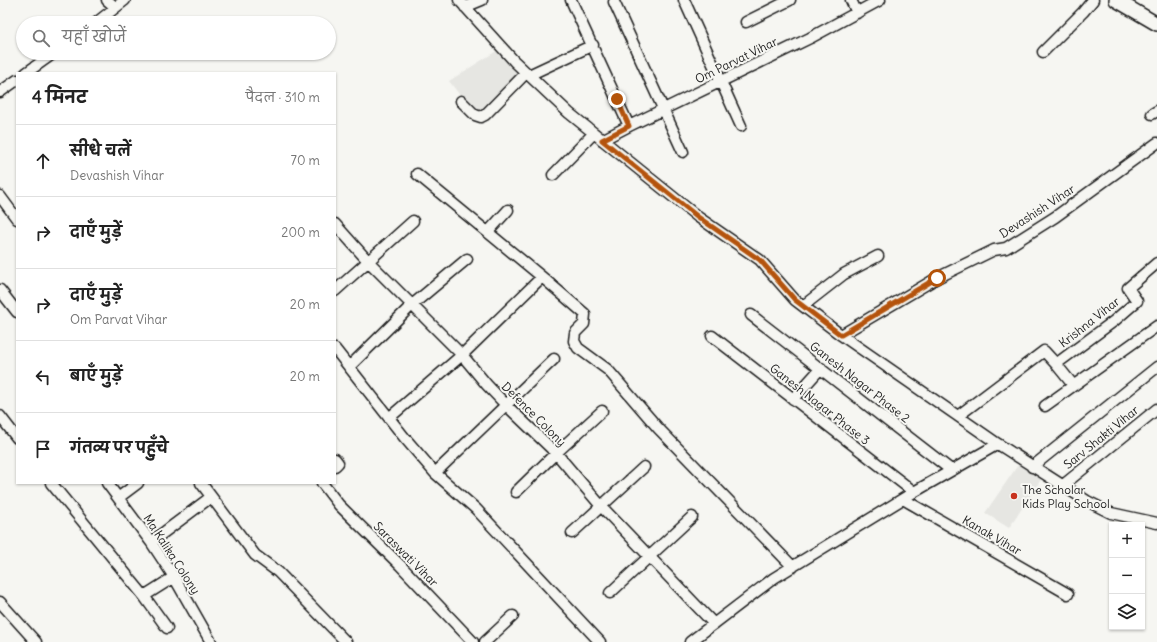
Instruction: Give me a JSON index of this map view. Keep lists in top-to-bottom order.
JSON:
{
  "streets": {
    "street": [
      "Om Parvat Vihar",
      "Devashish Vihar",
      "Krishna Vihar",
      "Ganesh Nagar Phase 2",
      "Ganesh Nagar Phase 3",
      "Defence Colony",
      "Sarv Shakti Vihar",
      "Kanak Vihar",
      "Ma Kalika Colony",
      "Saraswati Vihar"
    ]
  },
  "places": ["The Scholar Kids Play School"],
  "page": {
    "search": "यहाँ खोजें",
    "heading": ["4 मिनट", "पैदल · 310 m"],
    "list": [
      ["सीधे चलें", "Devashish Vihar", "70 m"],
      ["दाएँ मुड़ें", "200 m"],
      ["दाएँ मुड़ें", "Om Parvat Vihar", "20 m"],
      ["बाएँ मुड़ें", "20 m"],
      "गंतव्य पर पहुँचे"
    ],
    "map_buttons": ["+", "−"]
  }
}
